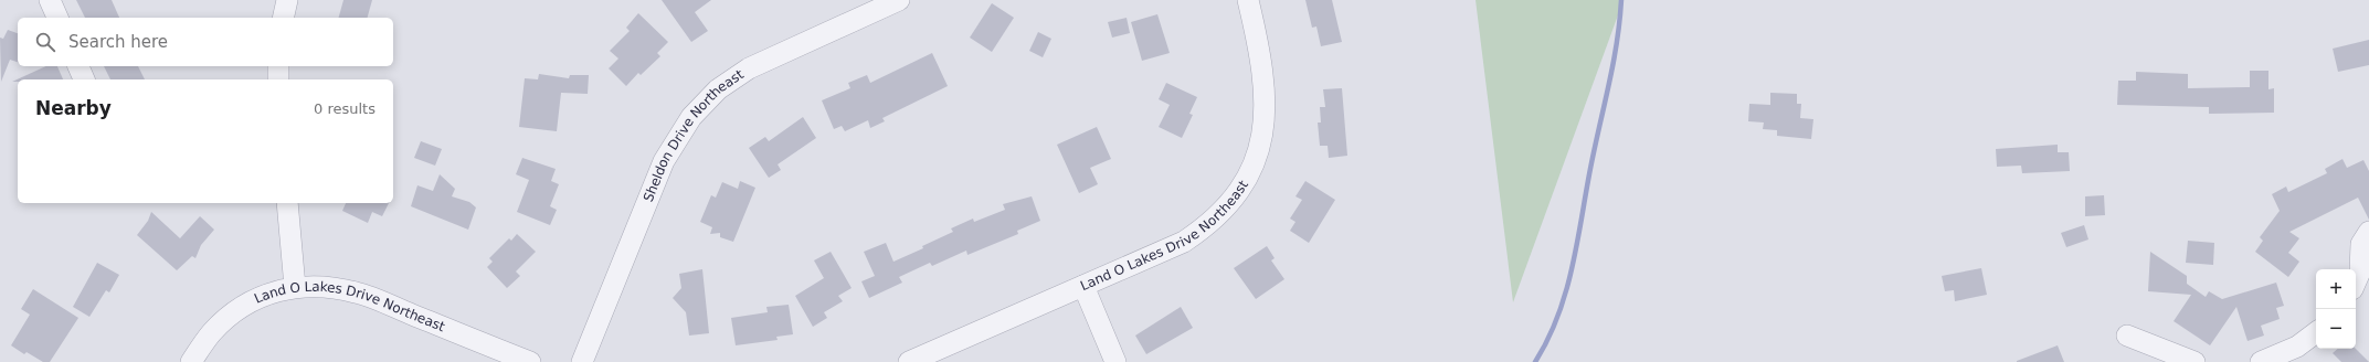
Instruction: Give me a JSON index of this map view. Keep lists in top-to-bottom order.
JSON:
{
  "streets": {
    "street": ["Sheldon Drive Northeast", "Land O Lakes Drive Northeast"]
  },
  "page": {
    "search": "Search here",
    "heading": ["Nearby", "0 results"],
    "map_buttons": ["+", "−"]
  }
}
